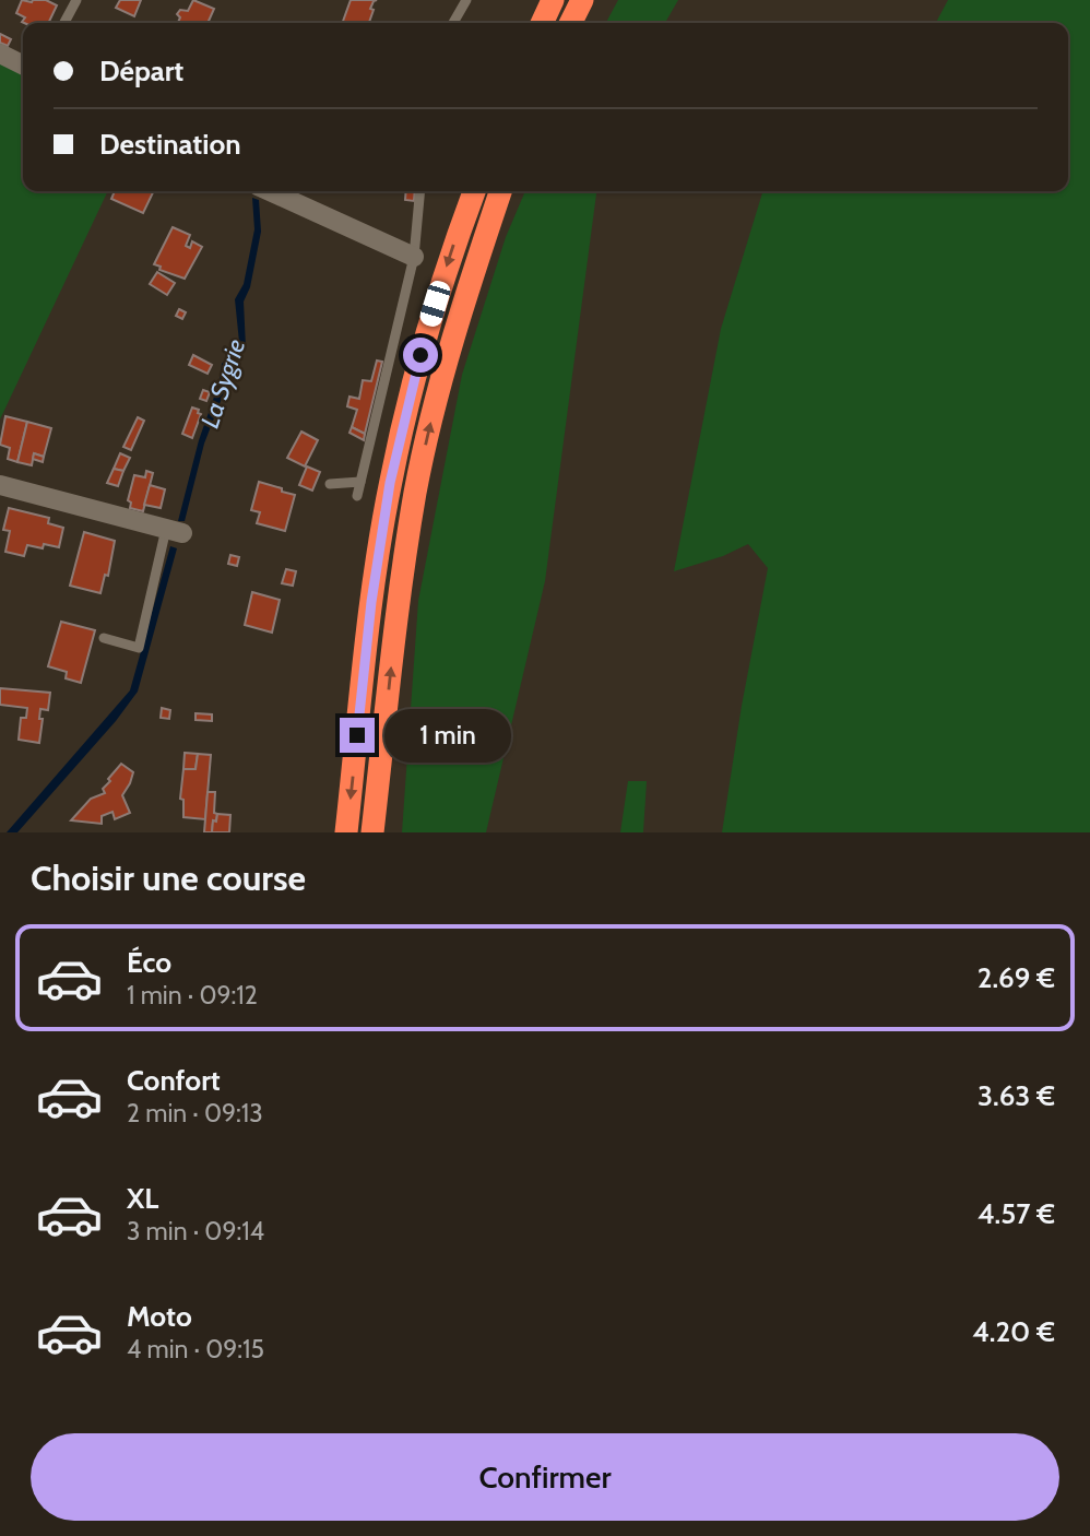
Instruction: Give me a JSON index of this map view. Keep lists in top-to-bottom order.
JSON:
{
  "water": ["La Sygrie"],
  "page": {
    "banner": ["Départ", "Destination"],
    "bubble": "1 min",
    "heading": "Choisir une course",
    "list": [
      {
        "name": "Éco",
        "note": "1 min · 09:12",
        "value": "2.69 €"
      },
      {
        "name": "Confort",
        "note": "2 min · 09:13",
        "value": "3.63 €"
      },
      {
        "name": "XL",
        "note": "3 min · 09:14",
        "value": "4.57 €"
      },
      {
        "name": "Moto",
        "note": "4 min · 09:15",
        "value": "4.20 €"
      }
    ],
    "buttons": "Confirmer"
  }
}
